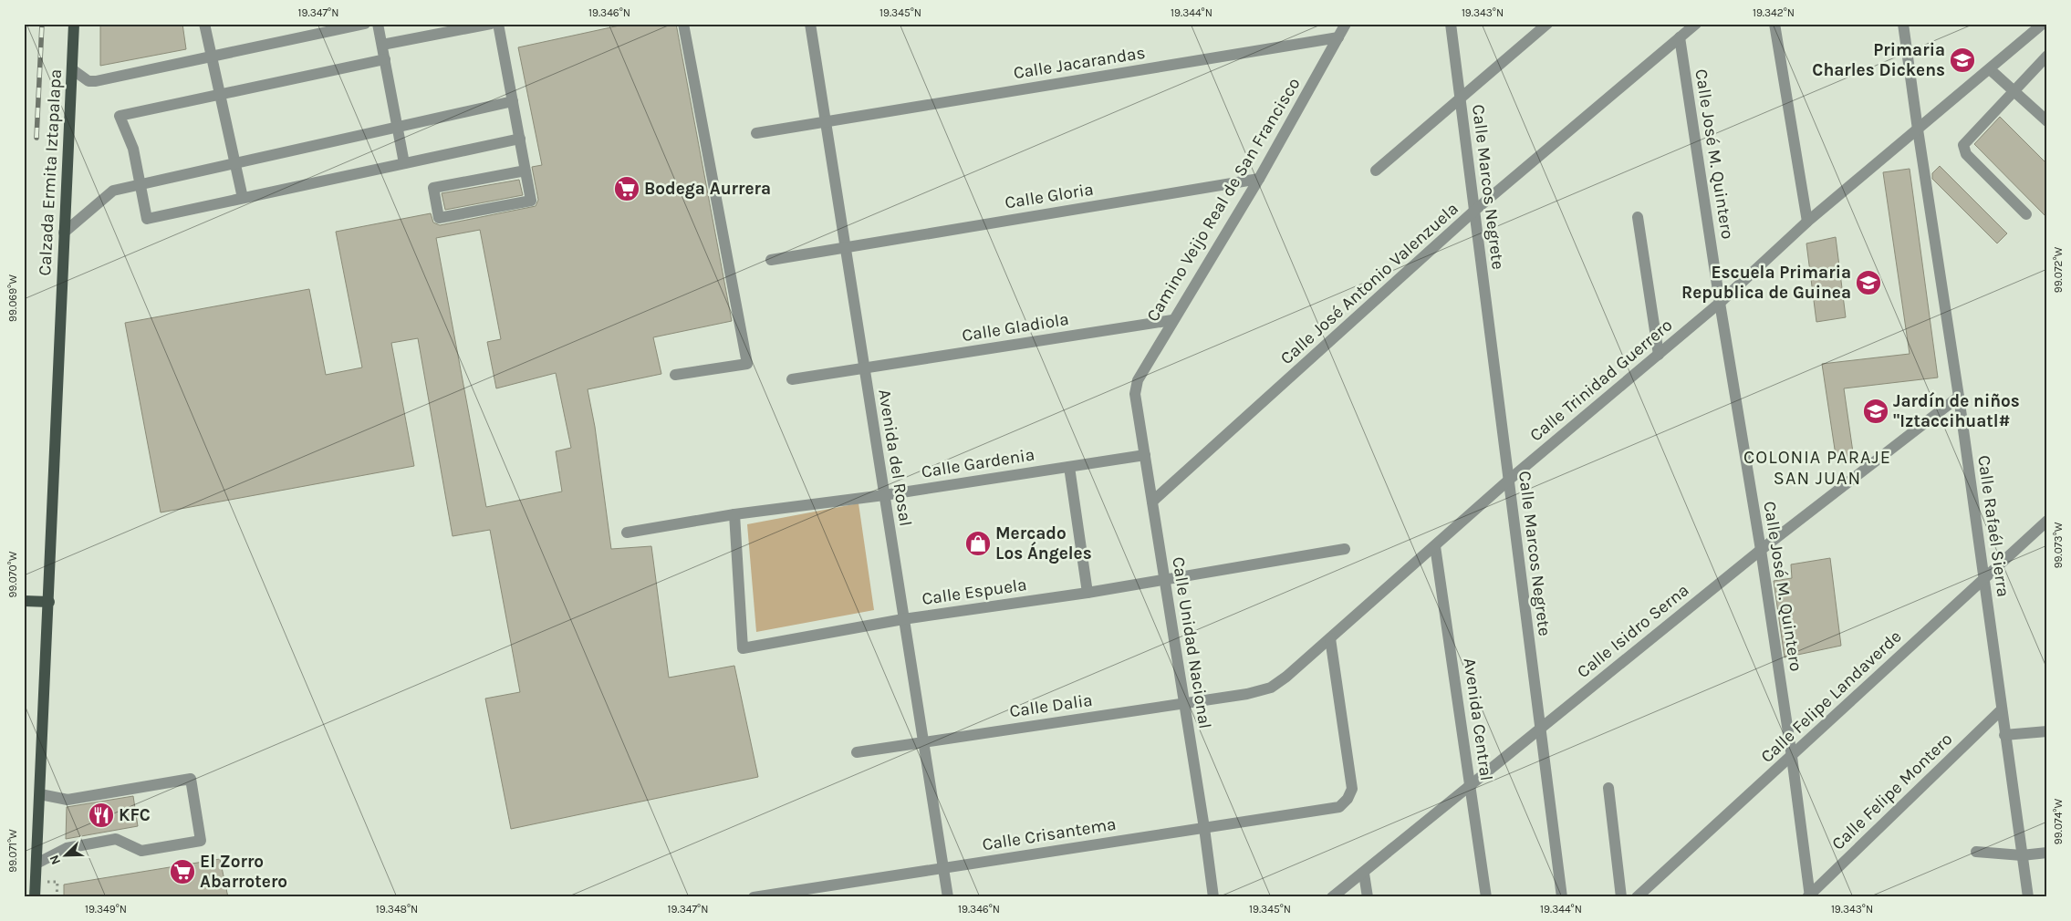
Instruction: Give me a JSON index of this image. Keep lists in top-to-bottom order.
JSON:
{
  "streets": {
    "main road": ["Calzada Ermita Iztapalapa"],
    "street": [
      "Calle Jacarandas",
      "Calle José M. Quintero",
      "Calle Marcos Negrete",
      "Calle Gloria",
      "Camino Veijo Real de San Francisco",
      "Calle José Antonio Valenzuela",
      "Calle Gladiola",
      "Calle Trinidad Guerrero",
      "Avenida del Rosal",
      "Calle Gardenia",
      "Calle Rafaél Sierra",
      "Calle Espuela",
      "Calle Isidro Serna",
      "Calle Unidad Nacional",
      "Calle Felipe Landaverde",
      "Calle Dalia",
      "Avenida Central",
      "Calle Felipe Montero",
      "Calle Crisantema"
    ]
  },
  "crossings": [
    ["Calle Jacarandas", "Camino Veijo Real de San Francisco"],
    ["Calle Jacarandas", "Avenida del Rosal"],
    ["Calle José M. Quintero", "Calle José Antonio Valenzuela"],
    ["Calle José M. Quintero", "Calle Trinidad Guerrero"],
    ["Calle José M. Quintero", "Calle Isidro Serna"],
    ["Calle José M. Quintero", "Calle Felipe Landaverde"],
    ["Calle José M. Quintero", "Calle Felipe Montero"],
    ["Calle Marcos Negrete", "Calle José Antonio Valenzuela"],
    ["Calle Marcos Negrete", "Calle Trinidad Guerrero"],
    ["Calle Marcos Negrete", "Calle Isidro Serna"],
    ["Calle Gloria", "Camino Veijo Real de San Francisco"],
    ["Calle Gloria", "Avenida del Rosal"],
    ["Camino Veijo Real de San Francisco", "Calle Gladiola"],
    ["Camino Veijo Real de San Francisco", "Calle Unidad Nacional"],
    ["Calle José Antonio Valenzuela", "Calle Unidad Nacional"],
    ["Calle Gladiola", "Avenida del Rosal"],
    ["Calle Trinidad Guerrero", "Calle Rafaél Sierra"],
    ["Calle Trinidad Guerrero", "Calle Unidad Nacional"],
    ["Calle Trinidad Guerrero", "Calle Dalia"],
    ["Calle Trinidad Guerrero", "Avenida Central"],
    ["Calle Trinidad Guerrero", "Calle Crisantema"],
    ["Avenida del Rosal", "Calle Gardenia"],
    ["Avenida del Rosal", "Calle Espuela"],
    ["Avenida del Rosal", "Calle Dalia"],
    ["Avenida del Rosal", "Calle Crisantema"],
    ["Calle Gardenia", "Calle Espuela"],
    ["Calle Gardenia", "Calle Unidad Nacional"],
    ["Calle Rafaél Sierra", "Calle Isidro Serna"],
    ["Calle Rafaél Sierra", "Calle Felipe Landaverde"],
    ["Calle Rafaél Sierra", "Calle Felipe Montero"],
    ["Calle Espuela", "Calle Unidad Nacional"],
    ["Calle Isidro Serna", "Avenida Central"],
    ["Calle Unidad Nacional", "Calle Dalia"],
    ["Calle Unidad Nacional", "Calle Crisantema"]
  ],
  "districts": ["COLONIA PARAJE SAN JUAN"],
  "places": {
    "school or university": ["Primaria Charles Dickens", "Escuela Primaria Republica de Guinea", "Jardín de niños \"Iztaccihuatl#"],
    "supermarket": ["Bodega Aurrera", "El Zorro Abarrotero"],
    "shop": ["Mercado Los Ángeles"],
    "restaurant": ["KFC"]
  },
  "north": "bottom left",
  "coordinates": [
    "19.347°N",
    "19.346°N",
    "19.345°N",
    "19.344°N",
    "19.343°N",
    "19.342°N",
    "99.072°W",
    "99.069°W",
    "99.073°W",
    "99.070°W",
    "99.074°W",
    "99.071°W",
    "19.349°N",
    "19.348°N"
  ]
}
